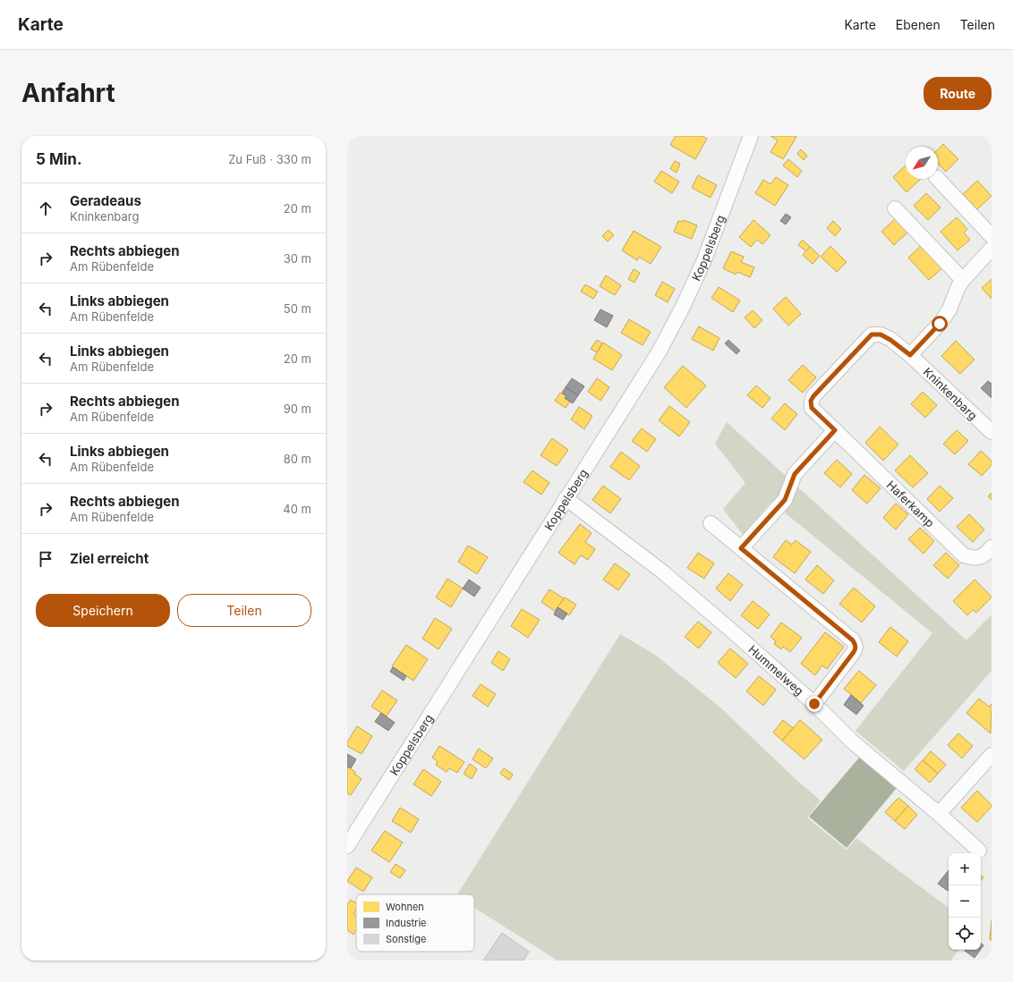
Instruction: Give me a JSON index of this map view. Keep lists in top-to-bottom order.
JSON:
{
  "streets": {
    "street": [
      "Koppelsberg",
      "Kninkenbarg",
      "Haferkamp",
      "Hummelweg"
    ]
  },
  "crossings": [
    ["Koppelsberg", "Hummelweg"],
    ["Kninkenbarg", "Haferkamp"]
  ],
  "legend": ["Wohnen", "Industrie", "Sonstige"],
  "north": "bottom left",
  "page": {
    "header": "Karte",
    "nav": ["Karte", "Ebenen", "Teilen"],
    "buttons": [
      "Route",
      ["Speichern", "Teilen"]
    ],
    "title": "Anfahrt",
    "heading": ["5 Min.", "Zu Fuß · 330 m"],
    "list": [
      ["Geradeaus", "Kninkenbarg", "20 m"],
      ["Rechts abbiegen", "Am Rübenfelde", "30 m"],
      ["Links abbiegen", "Am Rübenfelde", "50 m"],
      ["Links abbiegen", "Am Rübenfelde", "20 m"],
      ["Rechts abbiegen", "Am Rübenfelde", "90 m"],
      ["Links abbiegen", "Am Rübenfelde", "80 m"],
      ["Rechts abbiegen", "Am Rübenfelde", "40 m"],
      "Ziel erreicht"
    ],
    "map_buttons": ["+", "−"]
  }
}
